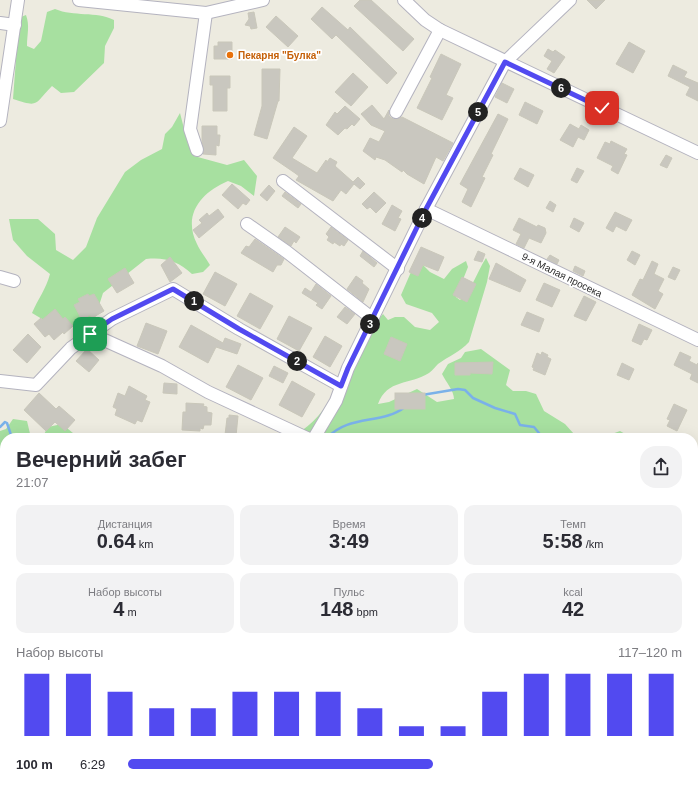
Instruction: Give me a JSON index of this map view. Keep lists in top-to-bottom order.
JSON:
{
  "streets": {
    "street": ["9-я Малая просека"]
  },
  "places": ["Пекарня \"Булка\""],
  "page": {
    "pins": [
      "6",
      "5",
      "4",
      "1",
      "3",
      "2"
    ],
    "heading": ["Вечерний забег", "21:07"],
    "stats": [
      ["Дистанция", "0.64 km"],
      ["Время", "3:49"],
      ["Темп", "5:58 /km"],
      ["Набор высоты", "4 m"],
      ["Пульс", "148 bpm"],
      ["kcal", "42"]
    ],
    "chart": ["Набор высоты", "117–120 m"],
    "list": [
      {
        "name": "100 m",
        "note": "6:29"
      }
    ]
  }
}
